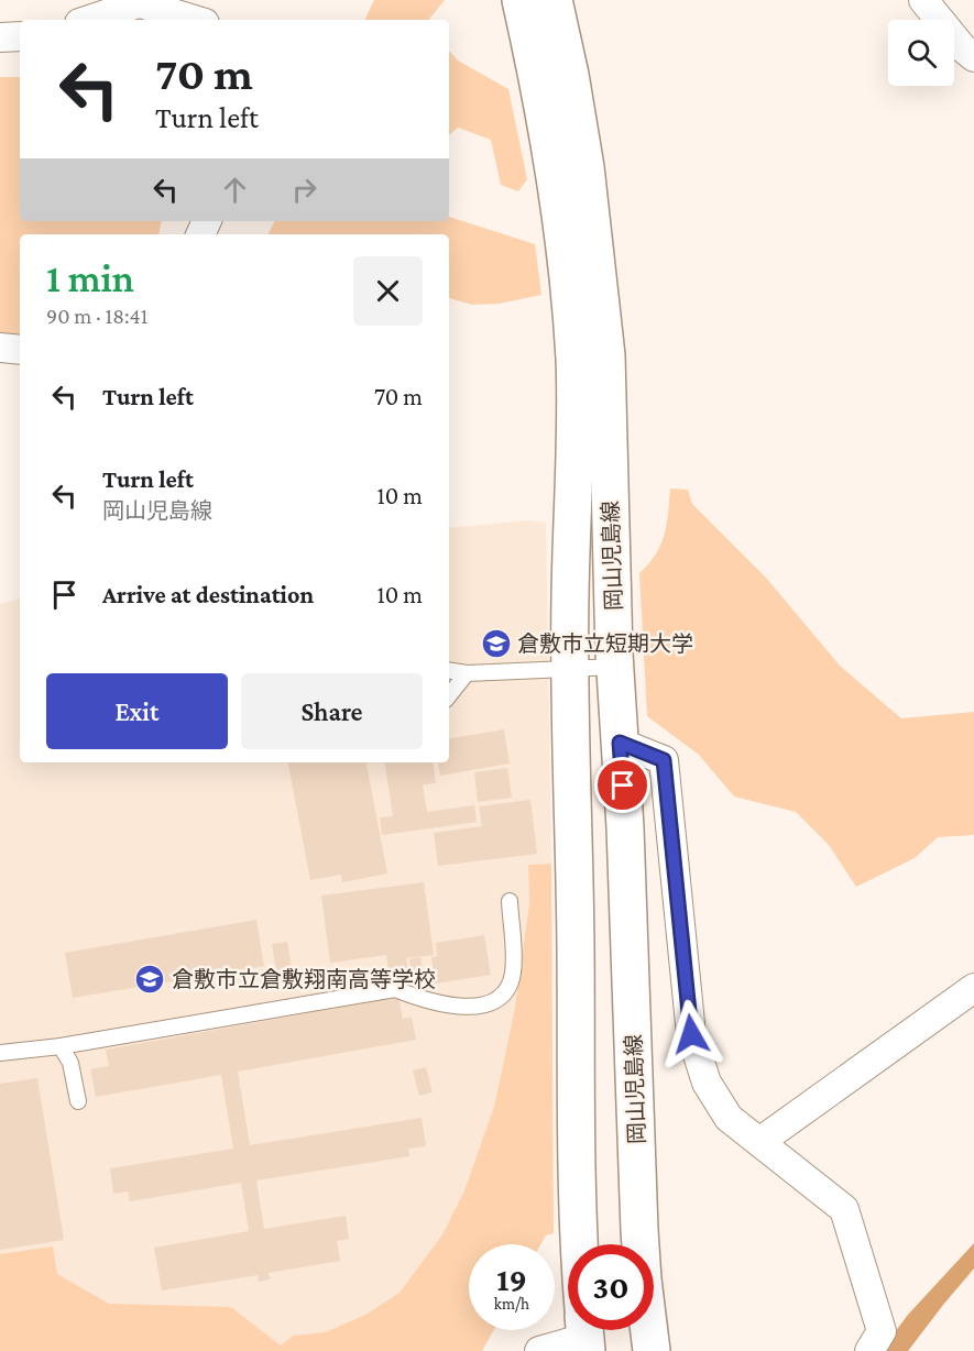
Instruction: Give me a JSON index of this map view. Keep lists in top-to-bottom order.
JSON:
{
  "streets": {
    "main road": ["岡山児島線"]
  },
  "places": {
    "school or university": ["倉敷市立短期大学", "倉敷市立倉敷翔南高等学校"]
  },
  "page": {
    "turn": ["70 m", "Turn left"],
    "heading": ["1 min", "90 m · 18:41"],
    "list": [
      {
        "name": "Turn left",
        "value": "70 m"
      },
      {
        "name": "Turn left",
        "note": "岡山児島線",
        "value": "10 m"
      },
      {
        "name": "Arrive at destination",
        "value": "10 m"
      }
    ],
    "buttons": ["Exit", "Share"],
    "speed": "19 km/h",
    "limit": "30"
  }
}
